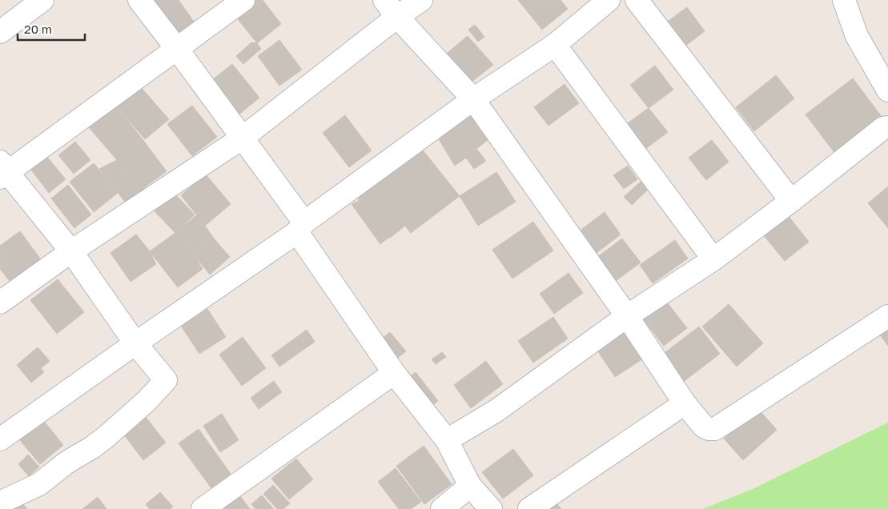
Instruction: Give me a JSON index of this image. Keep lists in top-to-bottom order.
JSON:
{
  "scale_bar": "20 m"
}
